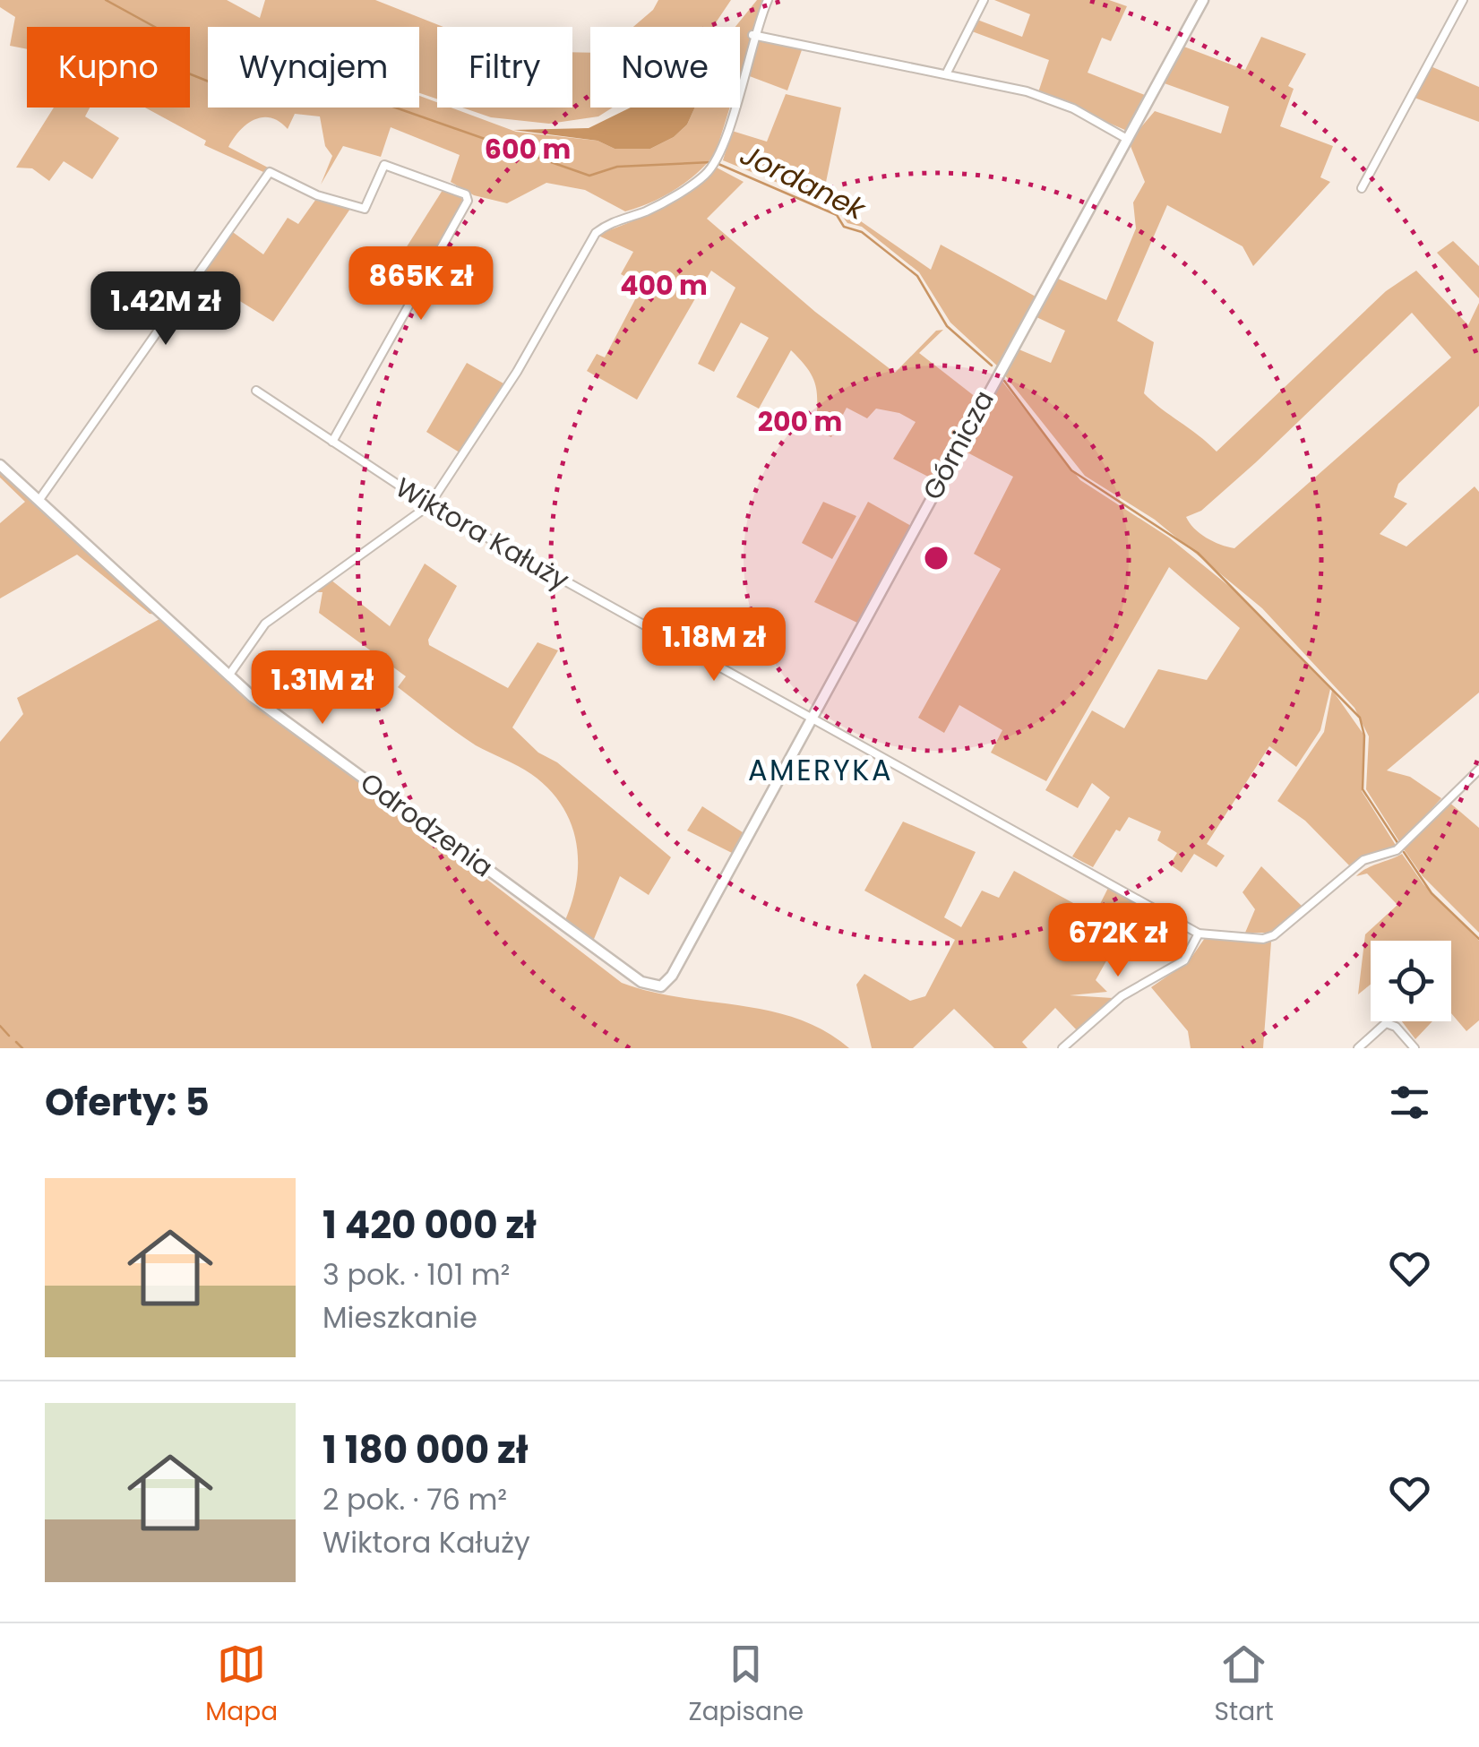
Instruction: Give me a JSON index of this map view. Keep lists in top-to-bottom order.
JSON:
{
  "streets": {
    "street": ["Górnicza", "Wiktora Kałuży", "Odrodzenia"]
  },
  "crossings": [
    ["Górnicza", "Wiktora Kałuży"],
    ["Górnicza", "Odrodzenia"]
  ],
  "districts": ["AMERYKA"],
  "water": ["Jordanek"],
  "page": {
    "chip": [
      "Kupno",
      "Wynajem",
      "Filtry",
      "Nowe"
    ],
    "price": [
      "865K zł",
      "1.42M zł",
      "1.18M zł",
      "1.31M zł",
      "672K zł"
    ],
    "heading": "Oferty: 5",
    "list": [
      {
        "name": "1 420 000 zł",
        "note": "3 pok. · 101 m² · Mieszkanie"
      },
      {
        "name": "1 180 000 zł",
        "note": "2 pok. · 76 m² · Wiktora Kałuży"
      }
    ],
    "tabs": ["Mapa", "Zapisane", "Start"]
  },
  "rings": ["600 m", "400 m", "200 m"]
}
